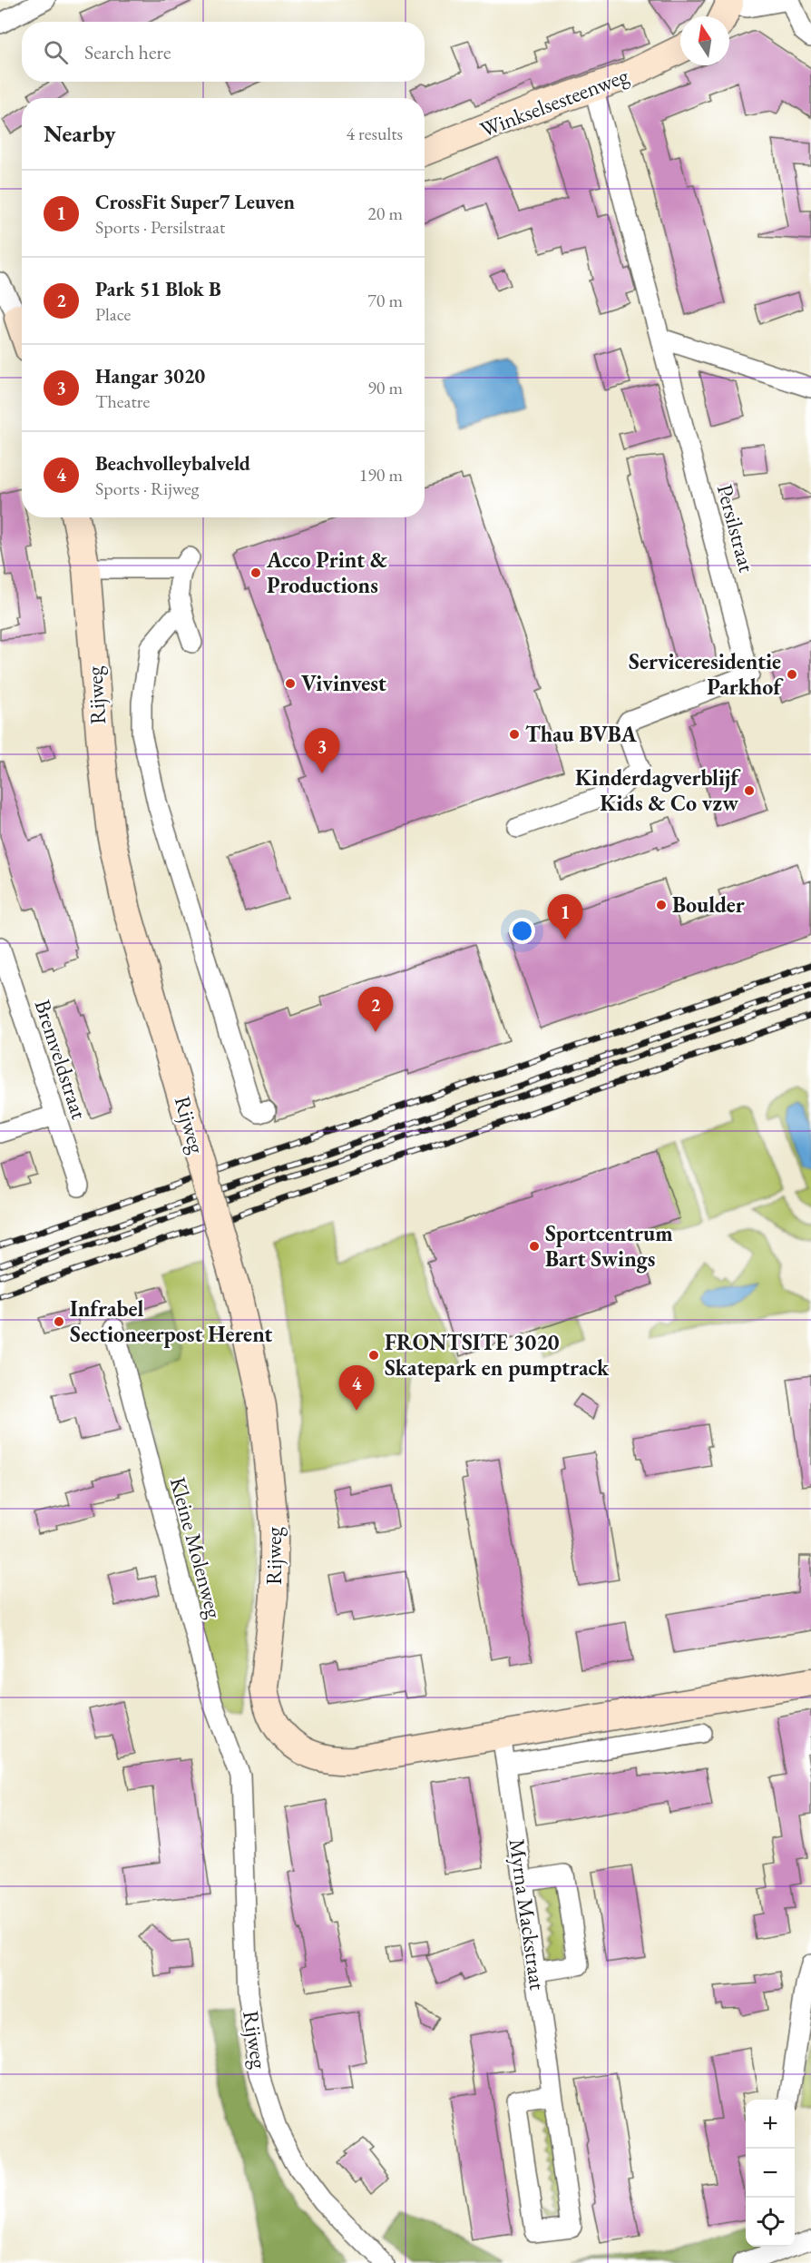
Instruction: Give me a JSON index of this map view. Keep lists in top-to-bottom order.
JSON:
{
  "streets": {
    "street": [
      "Winkselsesteenweg",
      "Persilstraat",
      "Rijweg",
      "Bremveldstraat",
      "Kleine Molenweg",
      "Myrna Mackstraat"
    ]
  },
  "crossings": [
    ["Winkselsesteenweg", "Persilstraat"],
    ["Rijweg", "Kleine Molenweg"],
    ["Rijweg", "Myrna Mackstraat"]
  ],
  "places": [
    "Acco Print & Productions",
    "Serviceresidentie Parkhof",
    "Vivinvest",
    "Thau BVBA",
    "Kinderdagverblijf Kids & Co vzw",
    "Boulder",
    "Sportcentrum Bart Swings",
    "Infrabel Sectioneerpost Herent",
    "FRONTSITE 3020 Skatepark en pumptrack"
  ],
  "north": "top",
  "page": {
    "search": "Search here",
    "heading": ["Nearby", "4 results"],
    "list": [
      {
        "mark": "1",
        "name": "CrossFit Super7 Leuven",
        "note": "Sports · Persilstraat",
        "value": "20 m"
      },
      {
        "mark": "2",
        "name": "Park 51 Blok B",
        "note": "Place",
        "value": "70 m"
      },
      {
        "mark": "3",
        "name": "Hangar 3020",
        "note": "Theatre",
        "value": "90 m"
      },
      {
        "mark": "4",
        "name": "Beachvolleybalveld",
        "note": "Sports · Rijweg",
        "value": "190 m"
      }
    ],
    "pins": [
      "3",
      "1",
      "2",
      "4"
    ],
    "map_buttons": ["+", "−"]
  }
}
